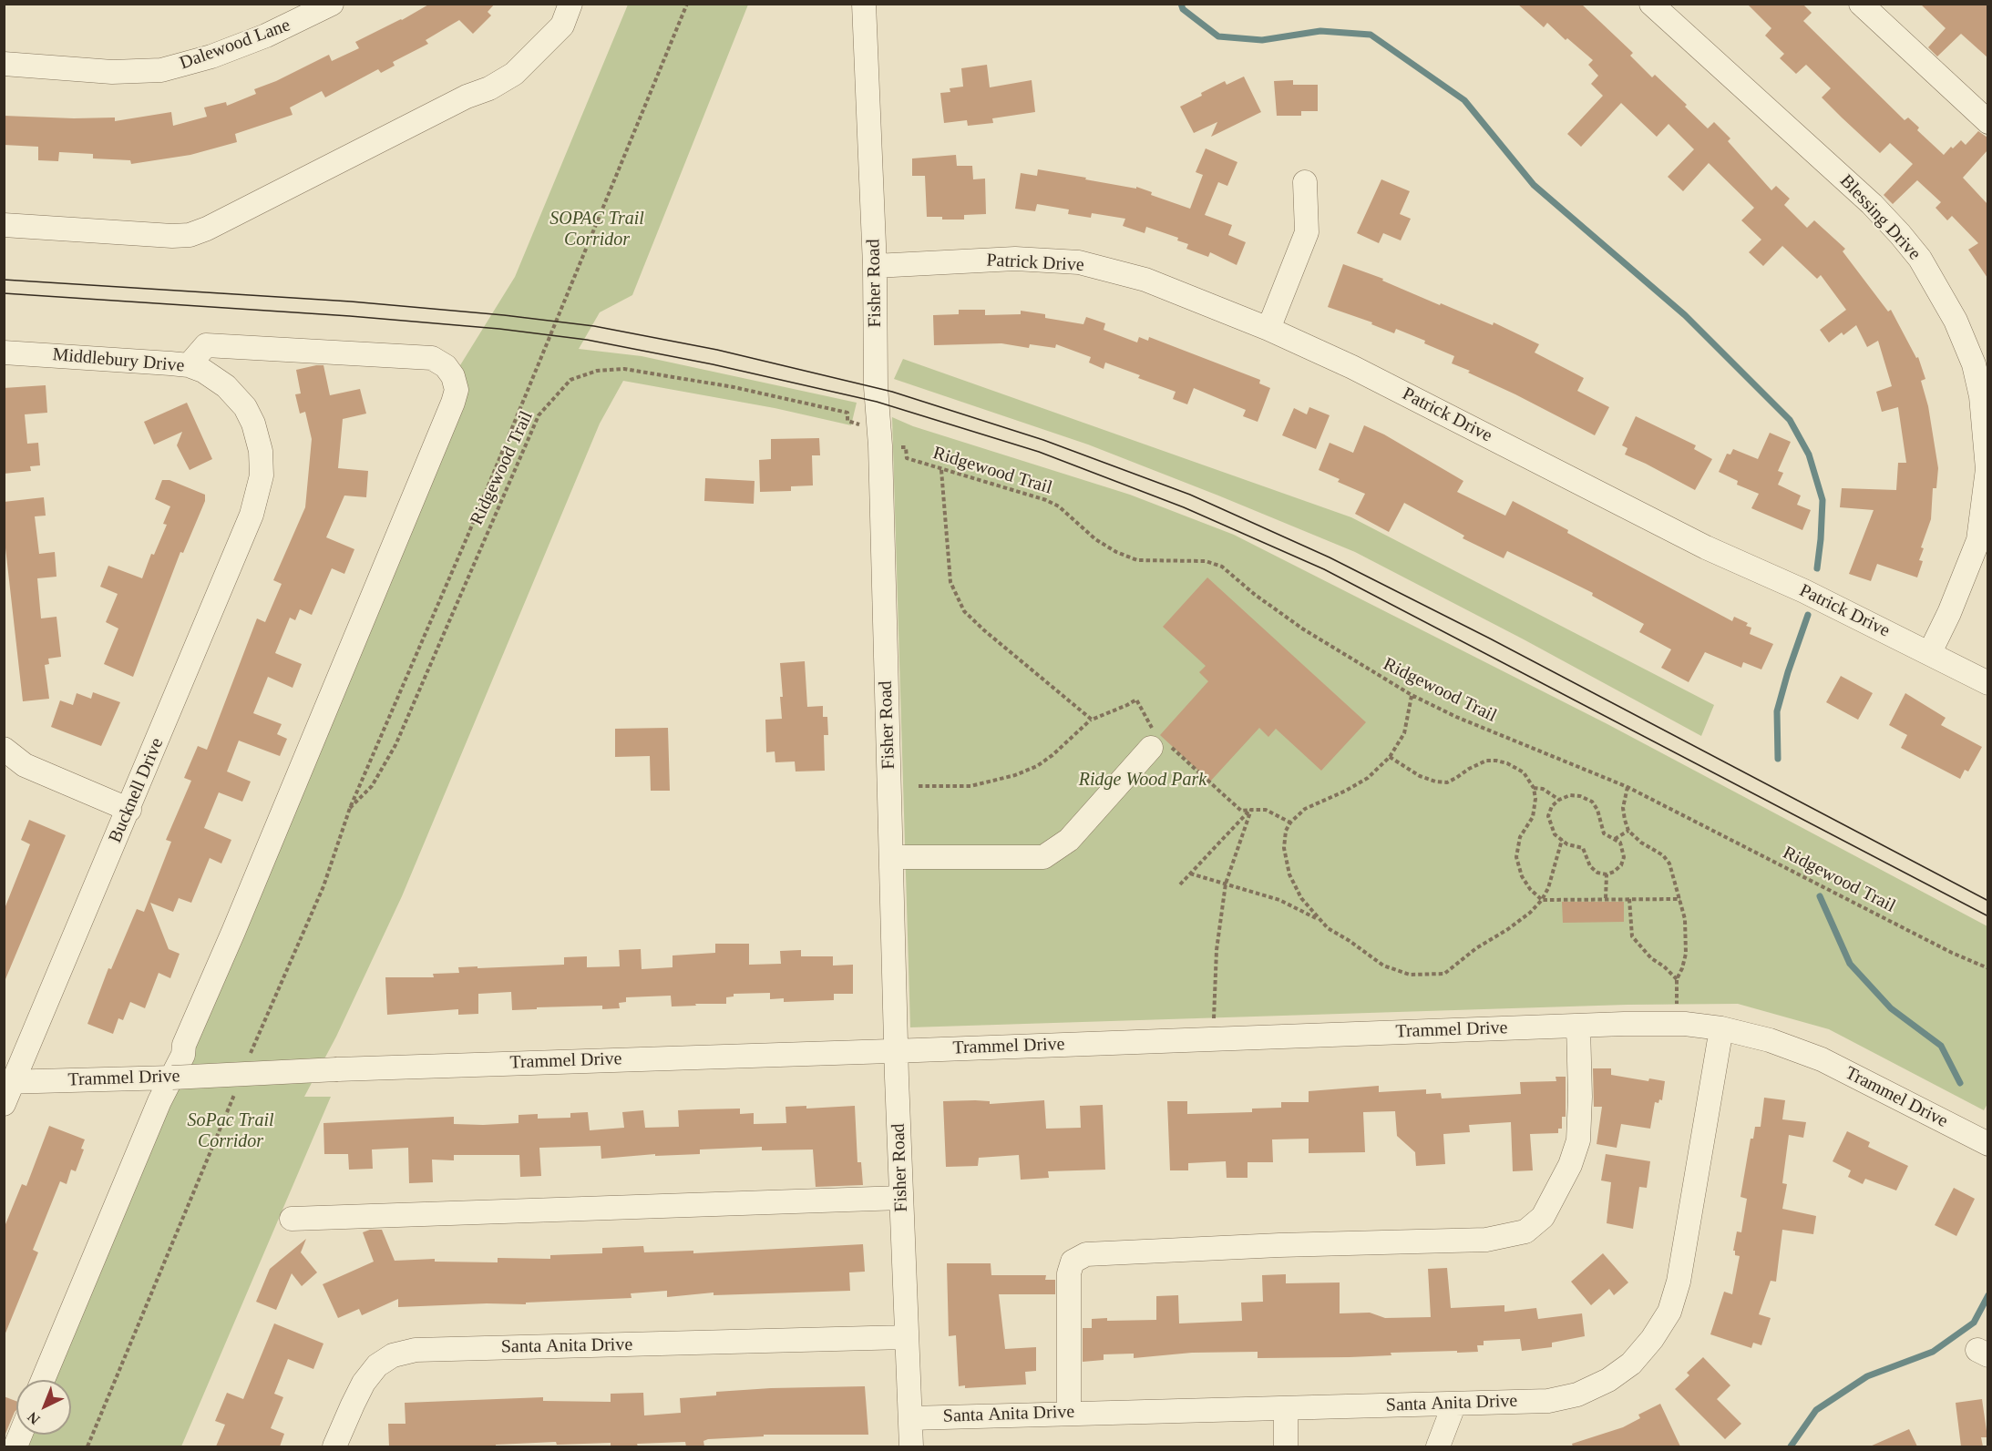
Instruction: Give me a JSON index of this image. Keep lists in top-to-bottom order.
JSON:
{
  "streets": {
    "street": [
      "Dalewood Lane",
      "Blessing Drive",
      "Patrick Drive",
      "Fisher Road",
      "Middlebury Drive",
      "Bucknell Drive",
      "Trammel Drive",
      "Santa Anita Drive"
    ],
    "path": ["Ridgewood Trail"]
  },
  "crossings": [
    ["Blessing Drive", "Patrick Drive"],
    ["Patrick Drive", "Fisher Road"],
    ["Fisher Road", "Trammel Drive"],
    ["Fisher Road", "Santa Anita Drive"],
    ["Middlebury Drive", "Bucknell Drive"],
    ["Bucknell Drive", "Trammel Drive"],
    ["Trammel Drive", "Santa Anita Drive"]
  ],
  "parks": ["SOPAC Trail Corridor", "Ridge Wood Park", "SoPac Trail Corridor"],
  "north": "bottom left"
}
